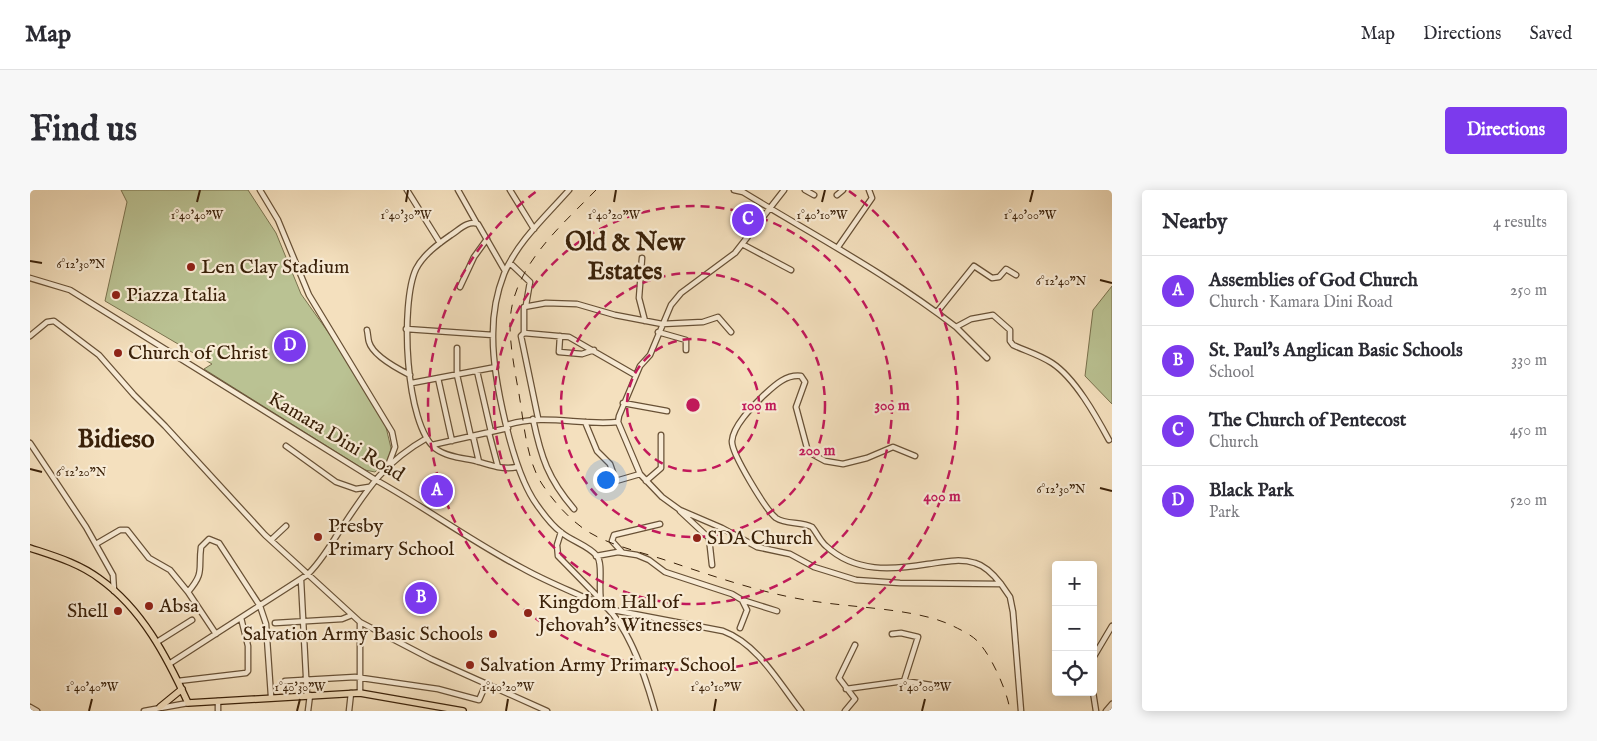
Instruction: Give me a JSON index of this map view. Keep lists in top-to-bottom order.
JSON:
{
  "streets": {
    "street": ["Kamara Dini Road"]
  },
  "districts": ["Old & New Estates", "Bidieso"],
  "places": [
    "Len Clay Stadium",
    "Piazza Italia",
    "Church of Christ",
    "Presby Primary School",
    "SDA Church",
    "Absa",
    "Shell",
    "Kingdom Hall of Jehovah's Witnesses",
    "Salvation Army Basic Schools",
    "Salvation Army Primary School"
  ],
  "page": {
    "header": "Map",
    "nav": ["Map", "Directions", "Saved"],
    "buttons": "Directions",
    "title": "Find us",
    "heading": ["Nearby", "4 results"],
    "pins": [
      "C",
      "D",
      "A",
      "B"
    ],
    "list": [
      {
        "mark": "A",
        "name": "Assemblies of God Church",
        "note": "Church · Kamara Dini Road",
        "value": "250 m"
      },
      {
        "mark": "B",
        "name": "St. Paul's Anglican Basic Schools",
        "note": "School",
        "value": "330 m"
      },
      {
        "mark": "C",
        "name": "The Church of Pentecost",
        "note": "Church",
        "value": "450 m"
      },
      {
        "mark": "D",
        "name": "Black Park",
        "note": "Park",
        "value": "520 m"
      }
    ],
    "map_buttons": ["+", "−"]
  },
  "coordinates": [
    "1°40'40\"W",
    "1°40'30\"W",
    "1°40'20\"W",
    "1°40'10\"W",
    "1°40'00\"W",
    "6°12'30\"N",
    "6°12'40\"N",
    "6°12'20\"N"
  ],
  "rings": [
    "100 m",
    "300 m",
    "200 m",
    "400 m"
  ]
}
